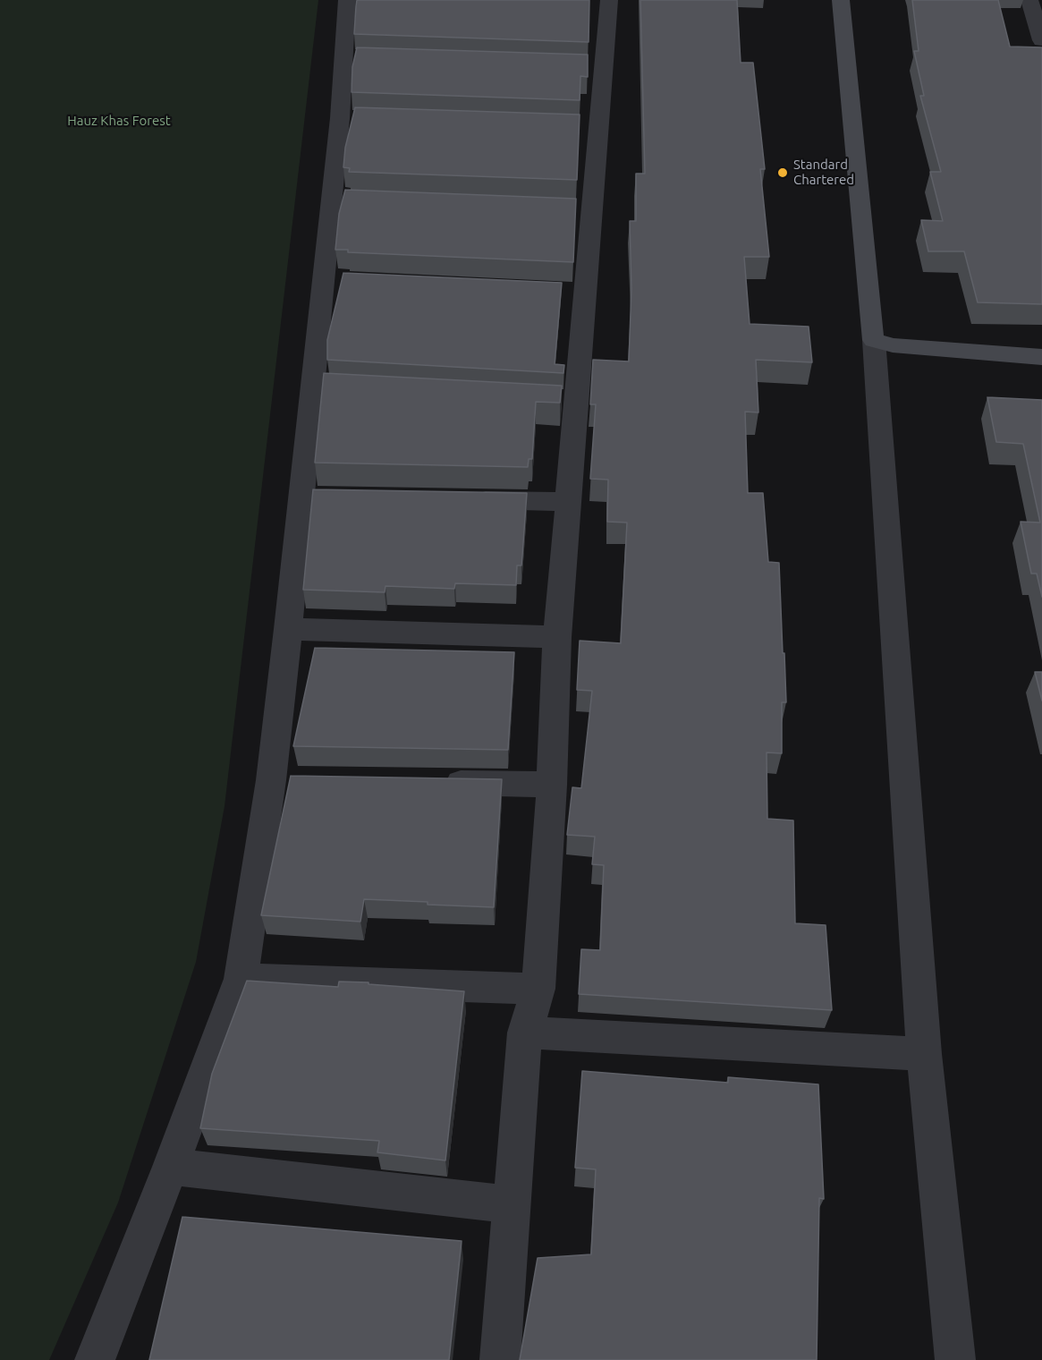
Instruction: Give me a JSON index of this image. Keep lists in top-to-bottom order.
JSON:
{
  "parks": ["Hauz Khas Forest"],
  "places": ["Standard Chartered"]
}
